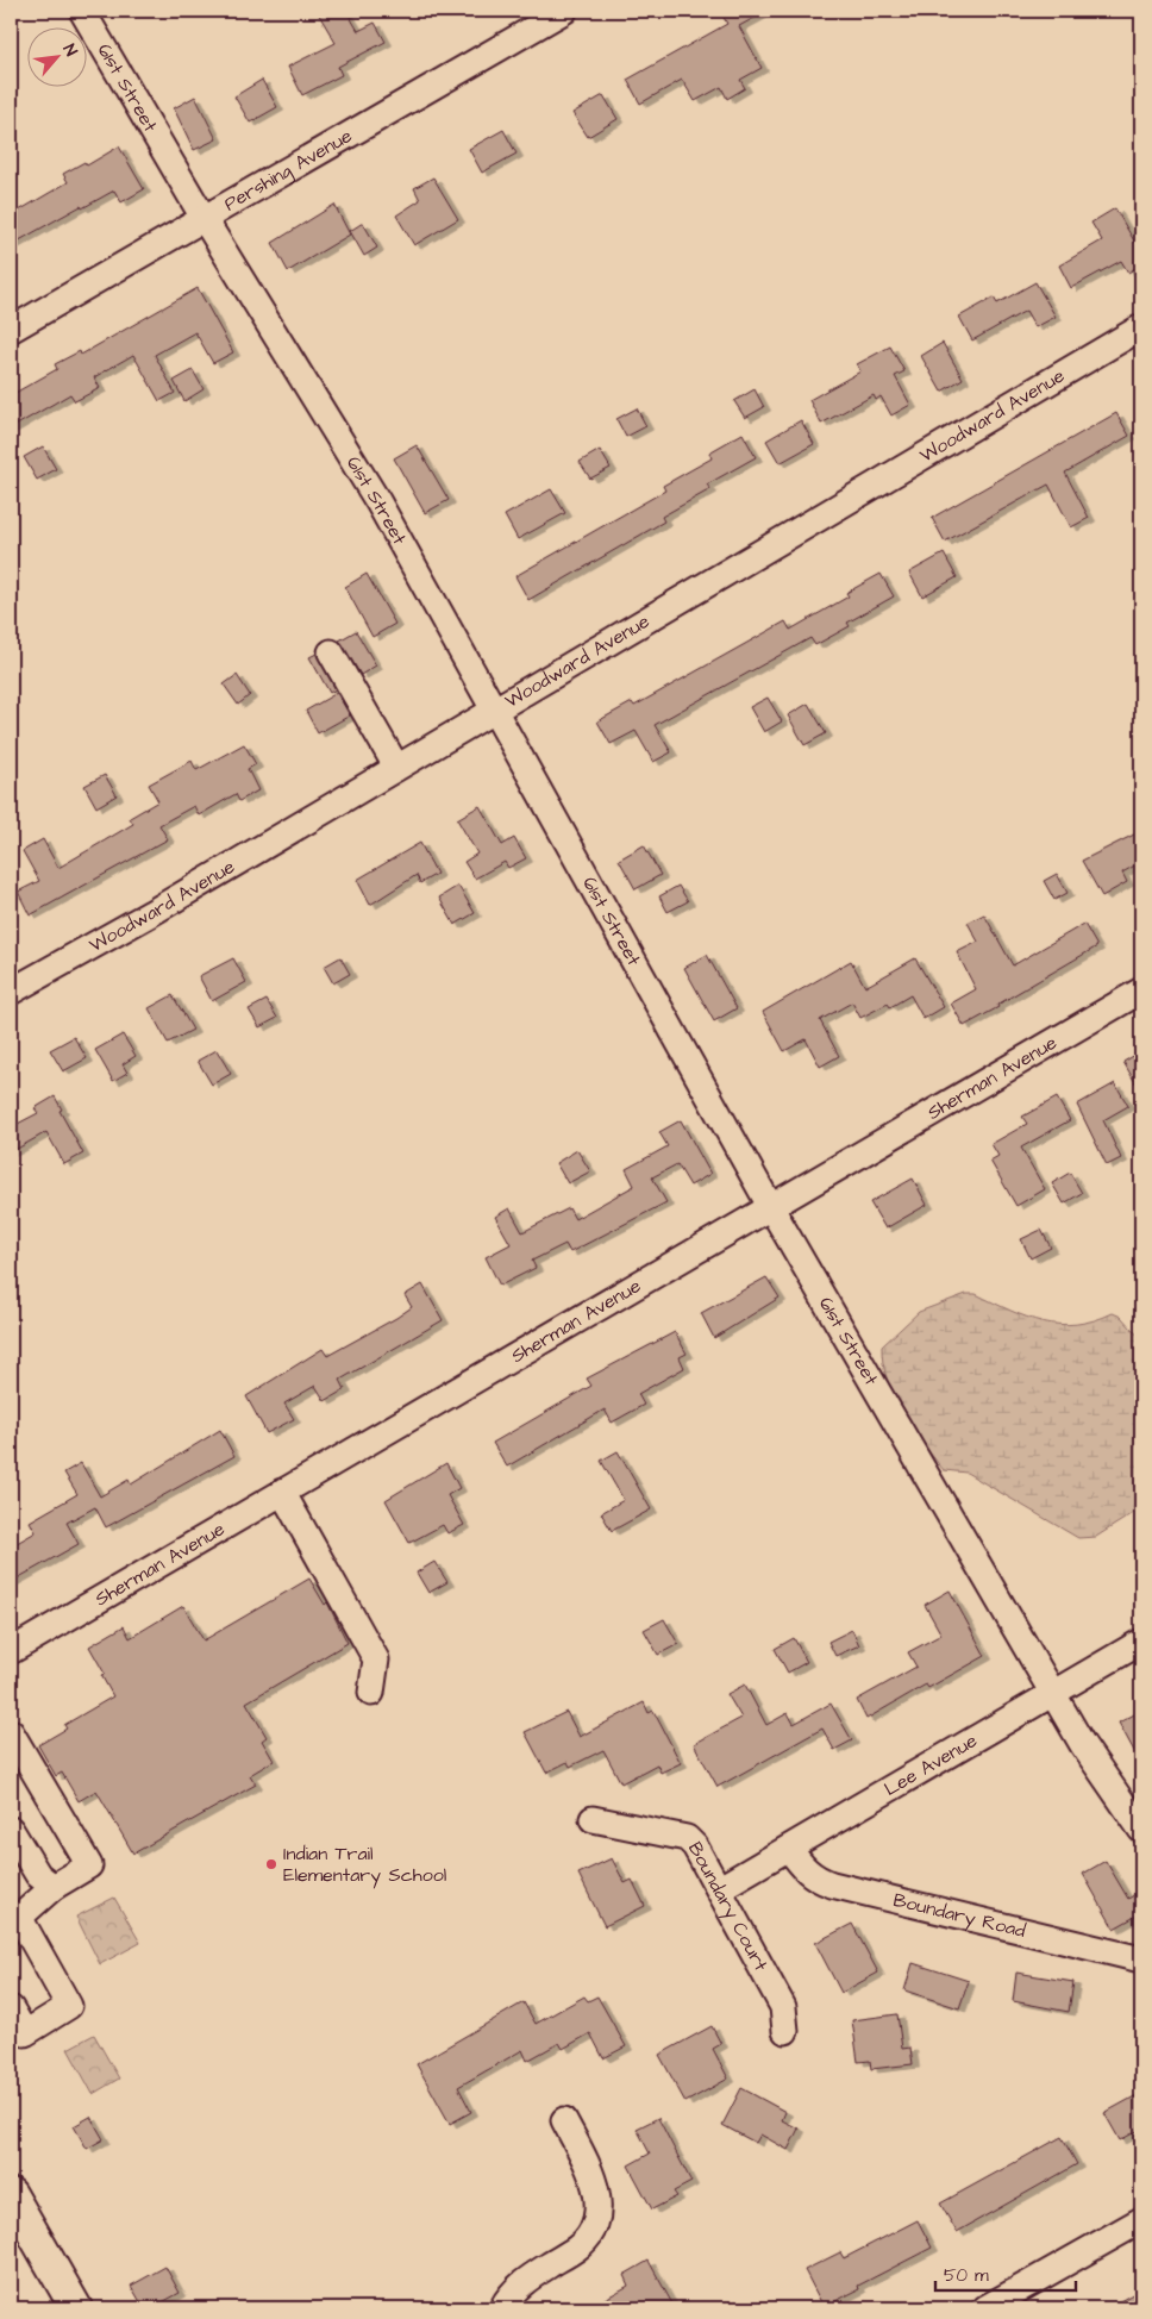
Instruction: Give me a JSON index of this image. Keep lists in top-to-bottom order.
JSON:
{
  "streets": {
    "street": [
      "61st Street",
      "Pershing Avenue",
      "Woodward Avenue",
      "Sherman Avenue",
      "Lee Avenue",
      "Boundary Court",
      "Boundary Road"
    ]
  },
  "crossings": [
    ["61st Street", "Pershing Avenue"],
    ["61st Street", "Woodward Avenue"],
    ["61st Street", "Sherman Avenue"],
    ["61st Street", "Lee Avenue"],
    ["Lee Avenue", "Boundary Court"],
    ["Lee Avenue", "Boundary Road"]
  ],
  "places": ["Indian Trail Elementary School"],
  "scale_bar": "50 m",
  "north": "top right"
}
